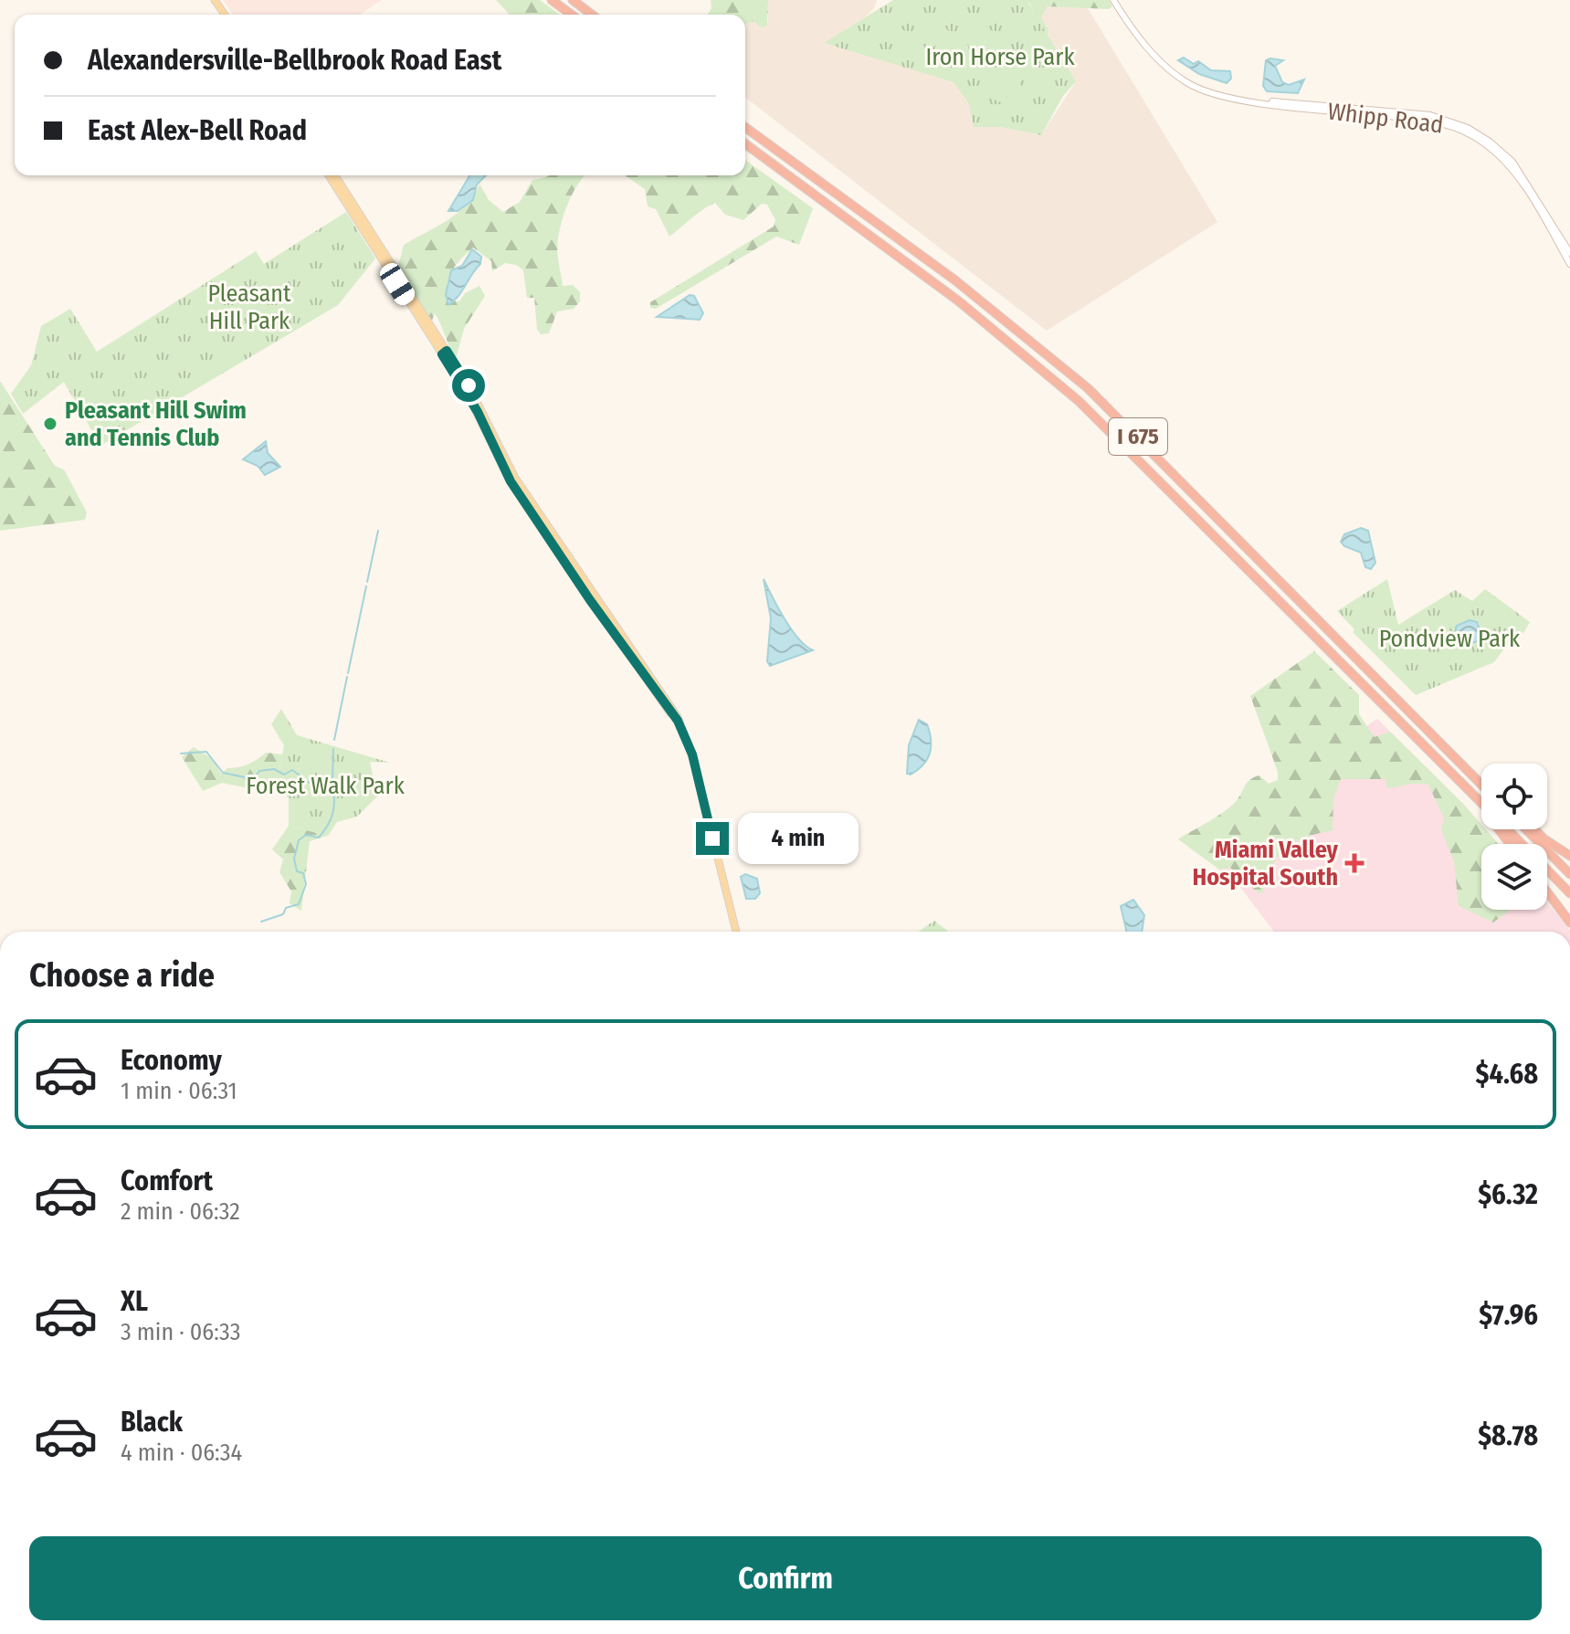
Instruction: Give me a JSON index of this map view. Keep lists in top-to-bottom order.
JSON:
{
  "streets": {
    "highway": ["I 675"],
    "main road": ["Whipp Road"]
  },
  "parks": [
    "Iron Horse Park",
    "Pleasant Hill Park",
    "Pondview Park",
    "Forest Walk Park"
  ],
  "places": {
    "other": ["Pleasant Hill Swim and Tennis Club"],
    "health": ["Miami Valley Hospital South"]
  },
  "page": {
    "banner": ["Alexandersville-Bellbrook Road East", "East Alex-Bell Road"],
    "bubble": "4 min",
    "heading": "Choose a ride",
    "list": [
      {
        "name": "Economy",
        "note": "1 min · 06:31",
        "value": "$4.68"
      },
      {
        "name": "Comfort",
        "note": "2 min · 06:32",
        "value": "$6.32"
      },
      {
        "name": "XL",
        "note": "3 min · 06:33",
        "value": "$7.96"
      },
      {
        "name": "Black",
        "note": "4 min · 06:34",
        "value": "$8.78"
      }
    ],
    "buttons": "Confirm"
  }
}
